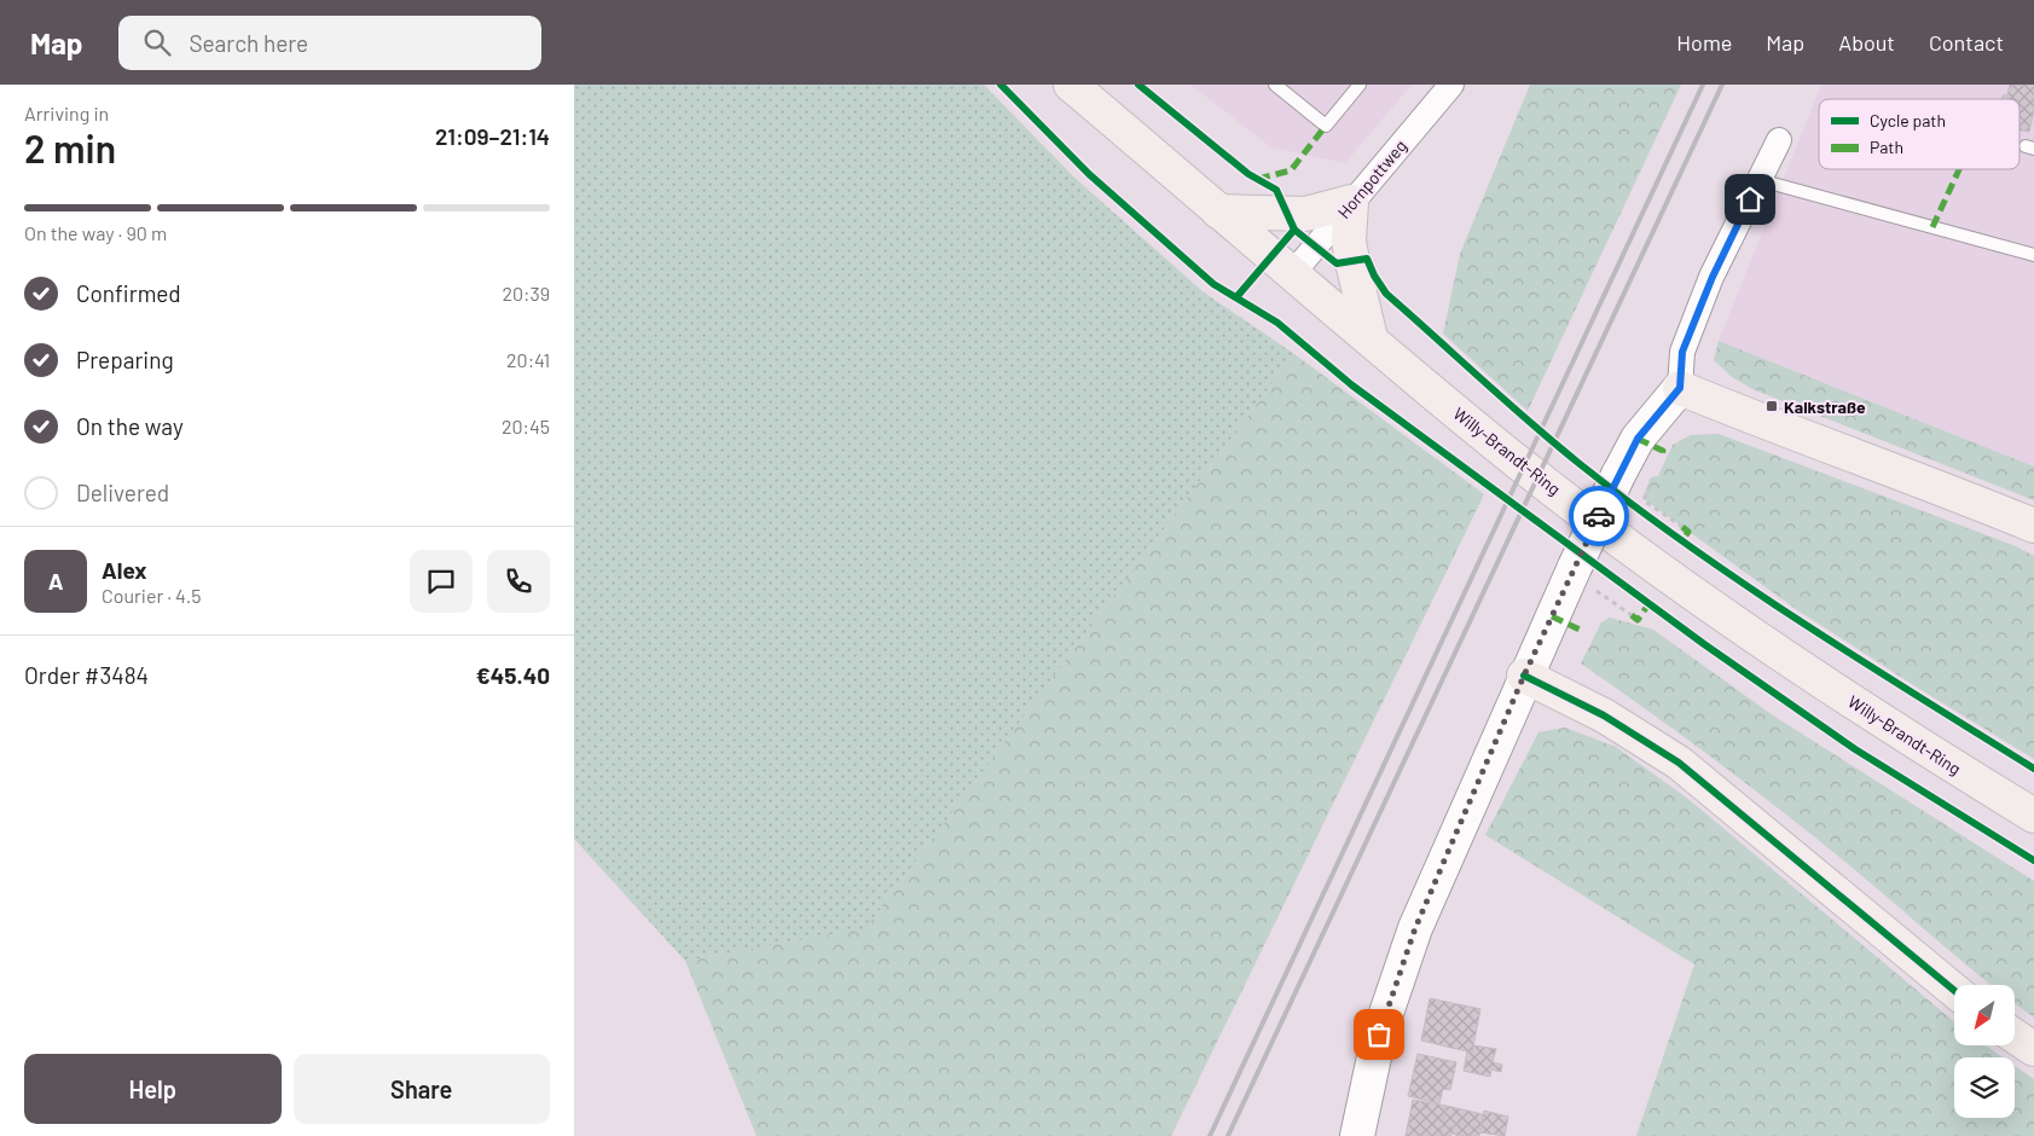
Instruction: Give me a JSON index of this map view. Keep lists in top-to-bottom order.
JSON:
{
  "streets": {
    "main road": ["Willy-Brandt-Ring"],
    "street": ["Hornpottweg"]
  },
  "crossings": [
    ["Hornpottweg", "Willy-Brandt-Ring"]
  ],
  "places": {
    "transit": ["Kalkstraße"]
  },
  "legend": ["Cycle path", "Path"],
  "north": "bottom left",
  "page": {
    "header": "Map",
    "search": "Search here",
    "nav": [
      "Home",
      "Map",
      "About",
      "Contact"
    ],
    "heading": ["2 min", "Arriving in", "21:09–21:14"],
    "panel": [
      "Alex",
      "Courier · 4.5",
      "Order #3484",
      "€45.40"
    ],
    "bar": "On the way · 90 m",
    "list": [
      ["Confirmed", "20:39"],
      ["Preparing", "20:41"],
      ["On the way", "20:45"],
      "Delivered"
    ],
    "round": "A",
    "buttons": ["Help", "Share"]
  }
}
